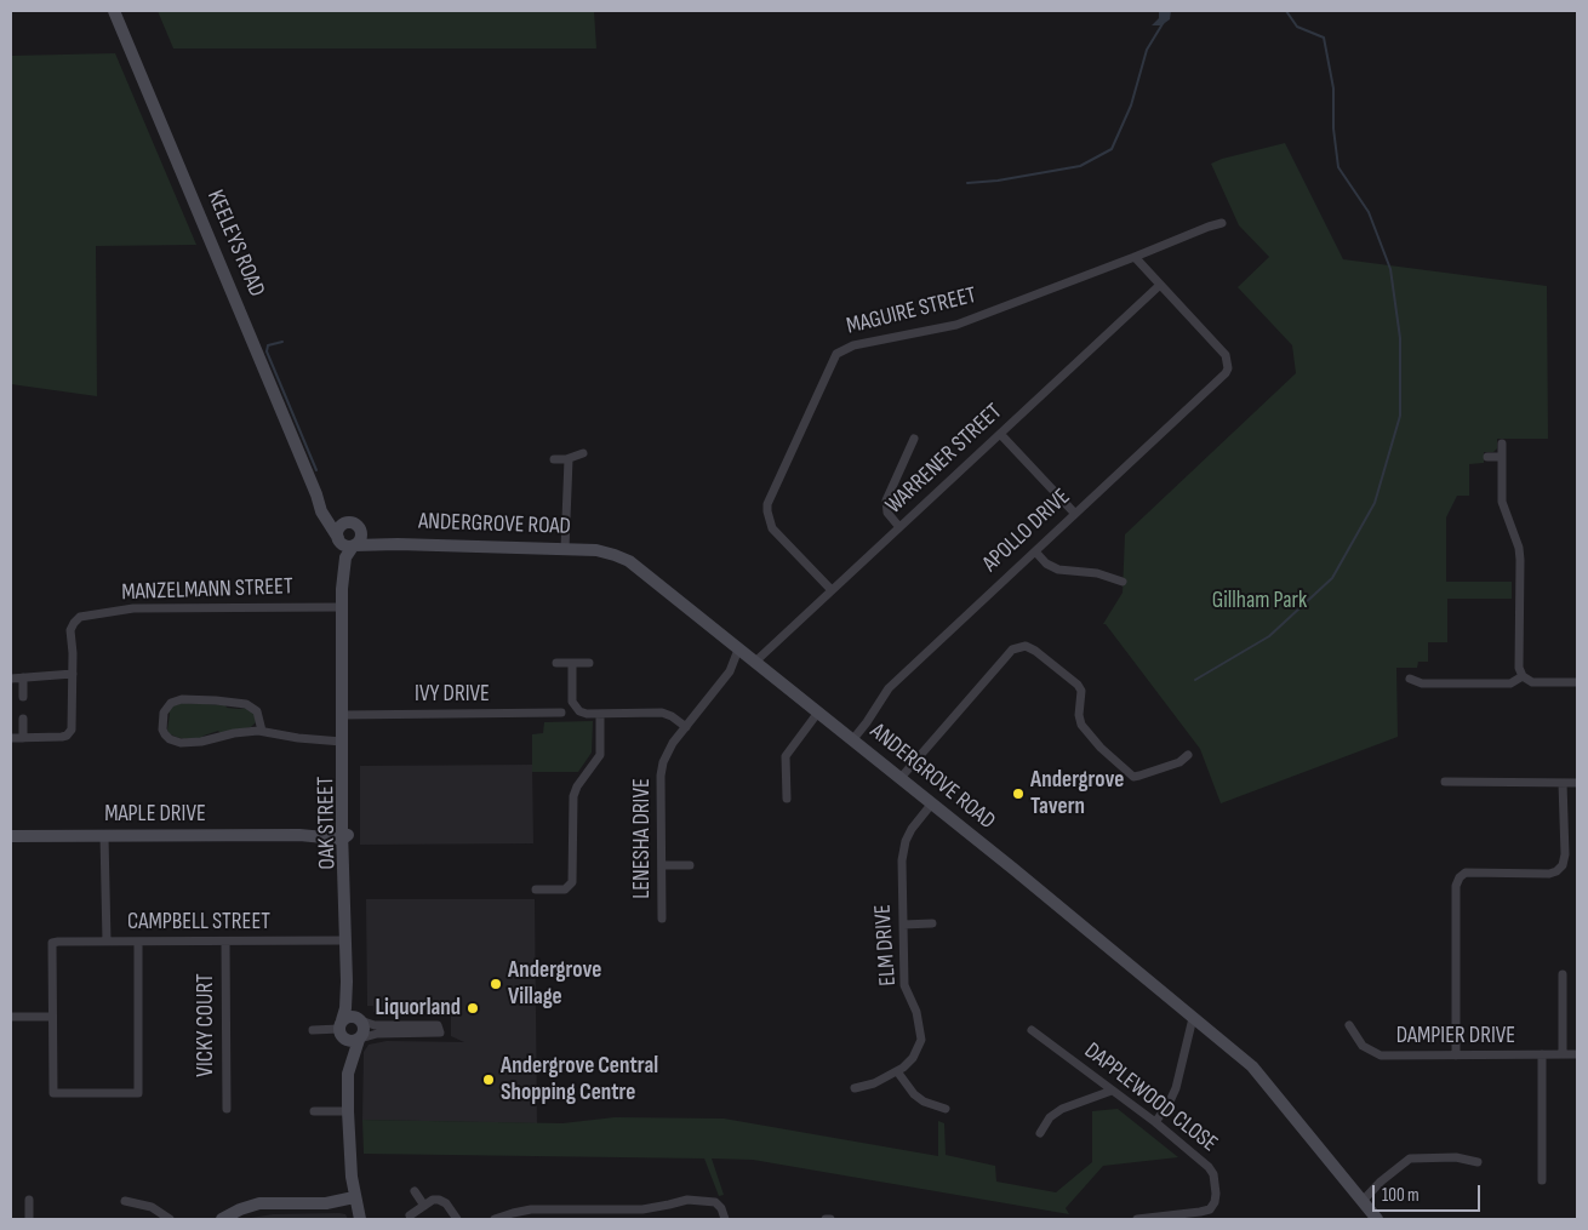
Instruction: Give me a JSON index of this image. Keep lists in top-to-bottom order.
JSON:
{
  "streets": {
    "street": [
      "KEELEYS ROAD",
      "MAGUIRE STREET",
      "WARRENER STREET",
      "ANDERGROVE ROAD",
      "APOLLO DRIVE",
      "MANZELMANN STREET",
      "IVY DRIVE",
      "MAPLE DRIVE",
      "OAK STREET",
      "LENESHA DRIVE",
      "CAMPBELL STREET",
      "ELM DRIVE",
      "VICKY COURT",
      "DAMPIER DRIVE",
      "DAPPLEWOOD CLOSE"
    ]
  },
  "crossings": [
    ["KEELEYS ROAD", "ANDERGROVE ROAD"],
    ["KEELEYS ROAD", "OAK STREET"],
    ["MAGUIRE STREET", "WARRENER STREET"],
    ["WARRENER STREET", "ANDERGROVE ROAD"],
    ["WARRENER STREET", "LENESHA DRIVE"],
    ["ANDERGROVE ROAD", "APOLLO DRIVE"],
    ["ANDERGROVE ROAD", "OAK STREET"],
    ["ANDERGROVE ROAD", "LENESHA DRIVE"],
    ["ANDERGROVE ROAD", "ELM DRIVE"],
    ["MANZELMANN STREET", "OAK STREET"],
    ["IVY DRIVE", "OAK STREET"],
    ["MAPLE DRIVE", "OAK STREET"],
    ["OAK STREET", "CAMPBELL STREET"],
    ["CAMPBELL STREET", "VICKY COURT"]
  ],
  "parks": ["Gillham Park"],
  "places": [
    "Andergrove Tavern",
    "Andergrove Village",
    "Liquorland",
    "Andergrove Central Shopping Centre"
  ],
  "scale_bar": "100 m"
}
